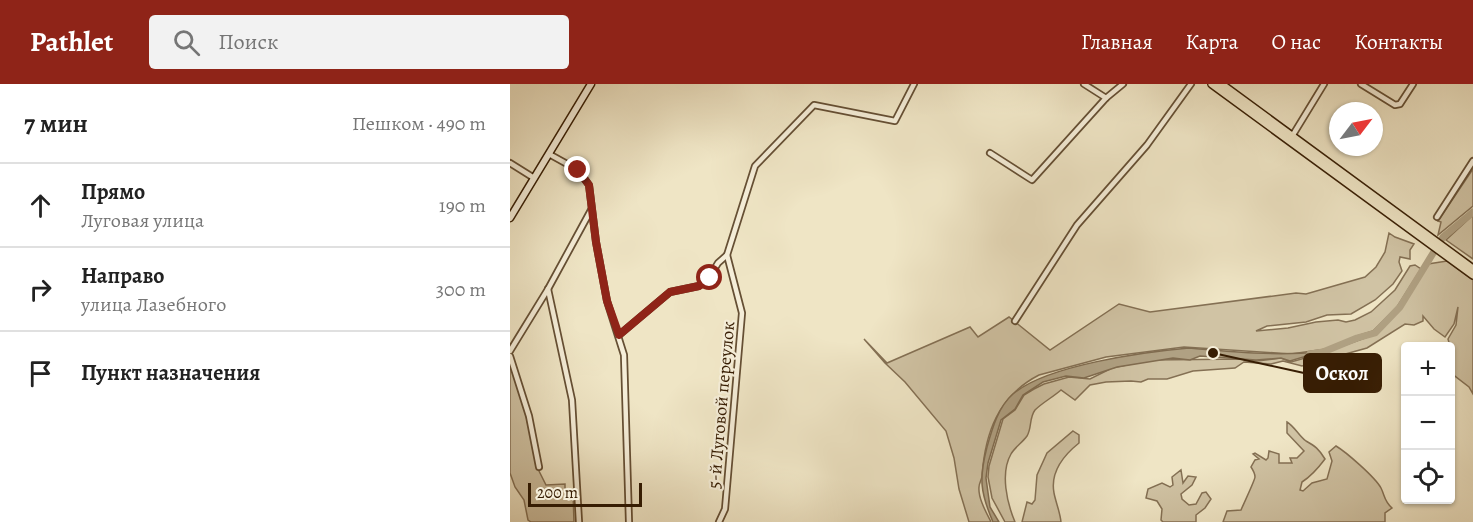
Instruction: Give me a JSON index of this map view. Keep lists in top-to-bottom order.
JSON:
{
  "streets": {
    "street": ["5-й Луговой переулок"]
  },
  "places": ["Оскол"],
  "scale_bar": "200 m",
  "north": "top right",
  "page": {
    "header": "Pathlet",
    "search": "Поиск",
    "nav": [
      "Главная",
      "Карта",
      "О нас",
      "Контакты"
    ],
    "heading": ["7 мин", "Пешком · 490 m"],
    "list": [
      ["Прямо", "Луговая улица", "190 m"],
      ["Направо", "улица Лазебного", "300 m"],
      "Пункт назначения"
    ],
    "map_buttons": ["+", "−"],
    "scale": "200 m"
  }
}
